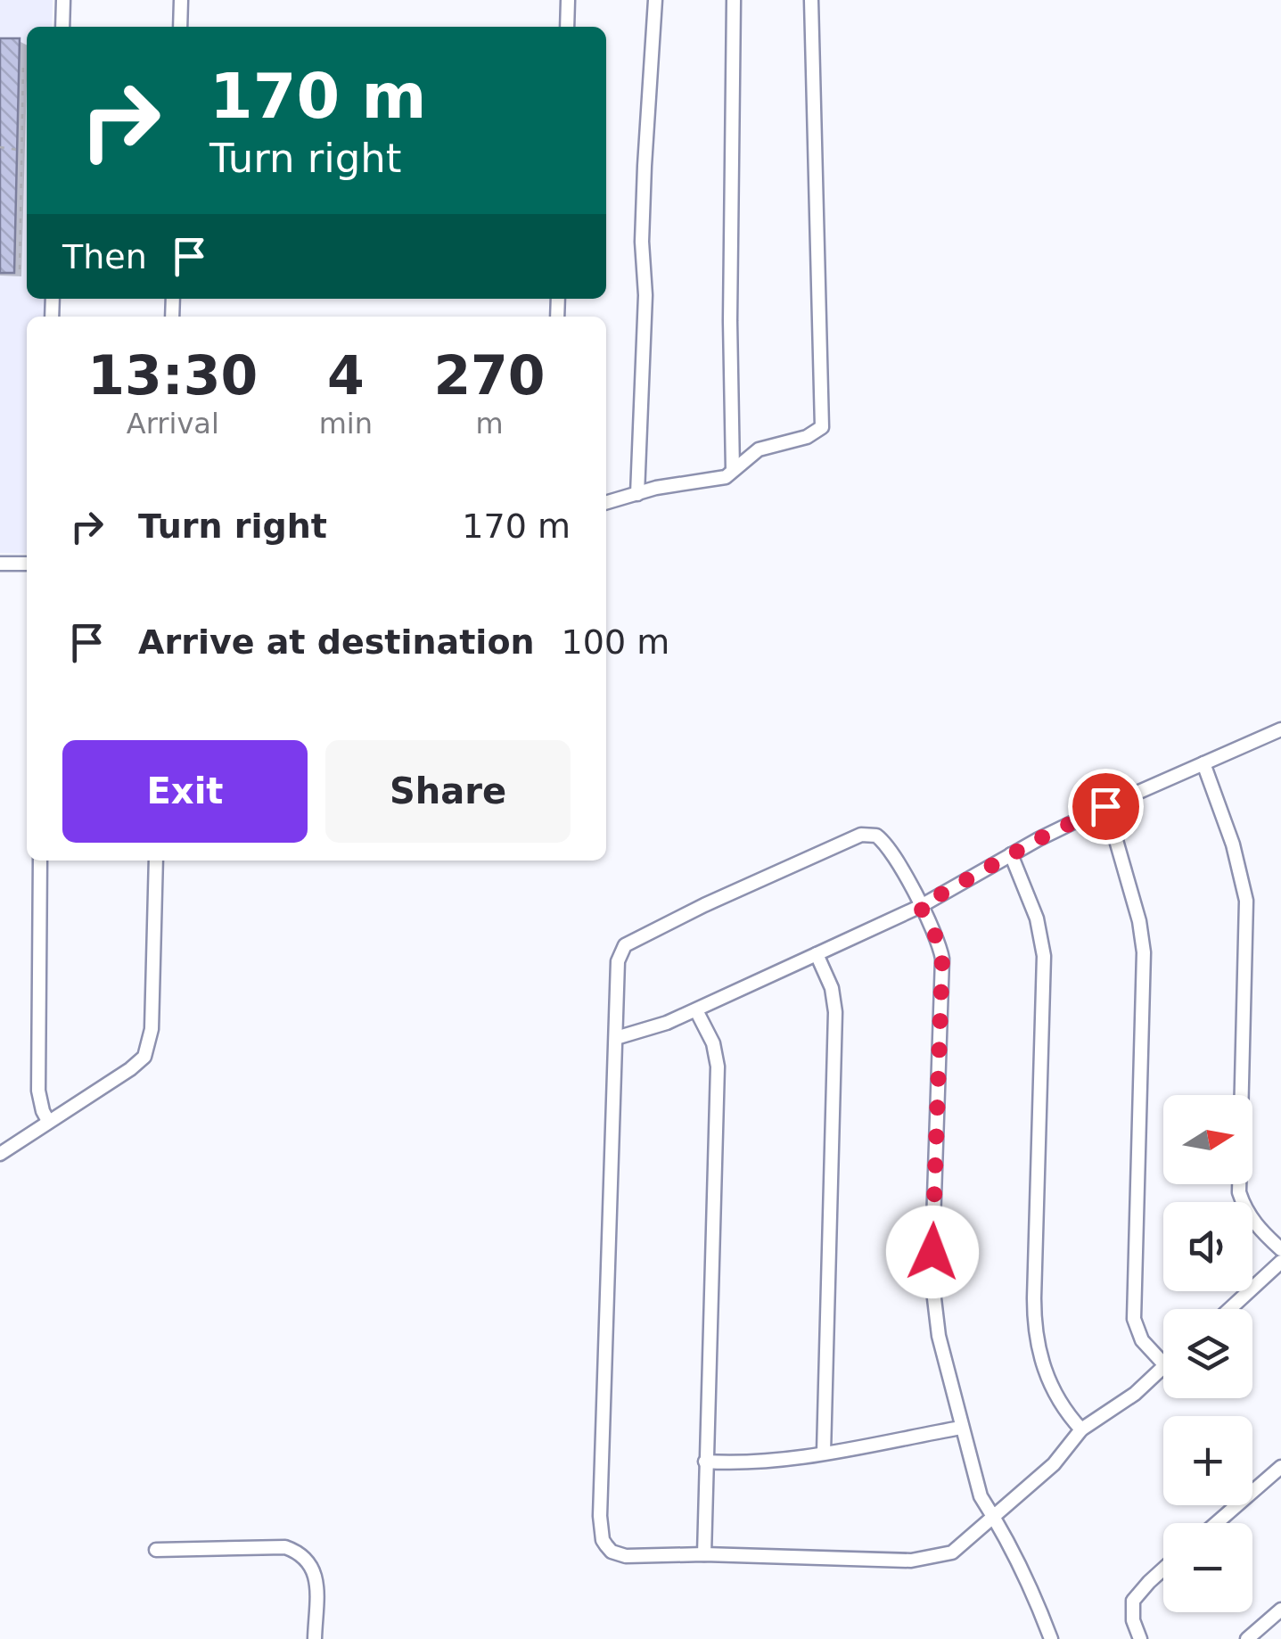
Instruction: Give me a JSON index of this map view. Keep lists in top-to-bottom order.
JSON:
{
  "north": "right",
  "page": {
    "turn": ["170 m", "Turn right"],
    "then": "Then",
    "eta": [
      "13:30",
      "Arrival",
      "4",
      "min",
      "270",
      "m"
    ],
    "list": [
      {
        "name": "Turn right",
        "value": "170 m"
      },
      {
        "name": "Arrive at destination",
        "value": "100 m"
      }
    ],
    "buttons": ["Exit", "Share"],
    "map_buttons": ["+", "−"]
  }
}
